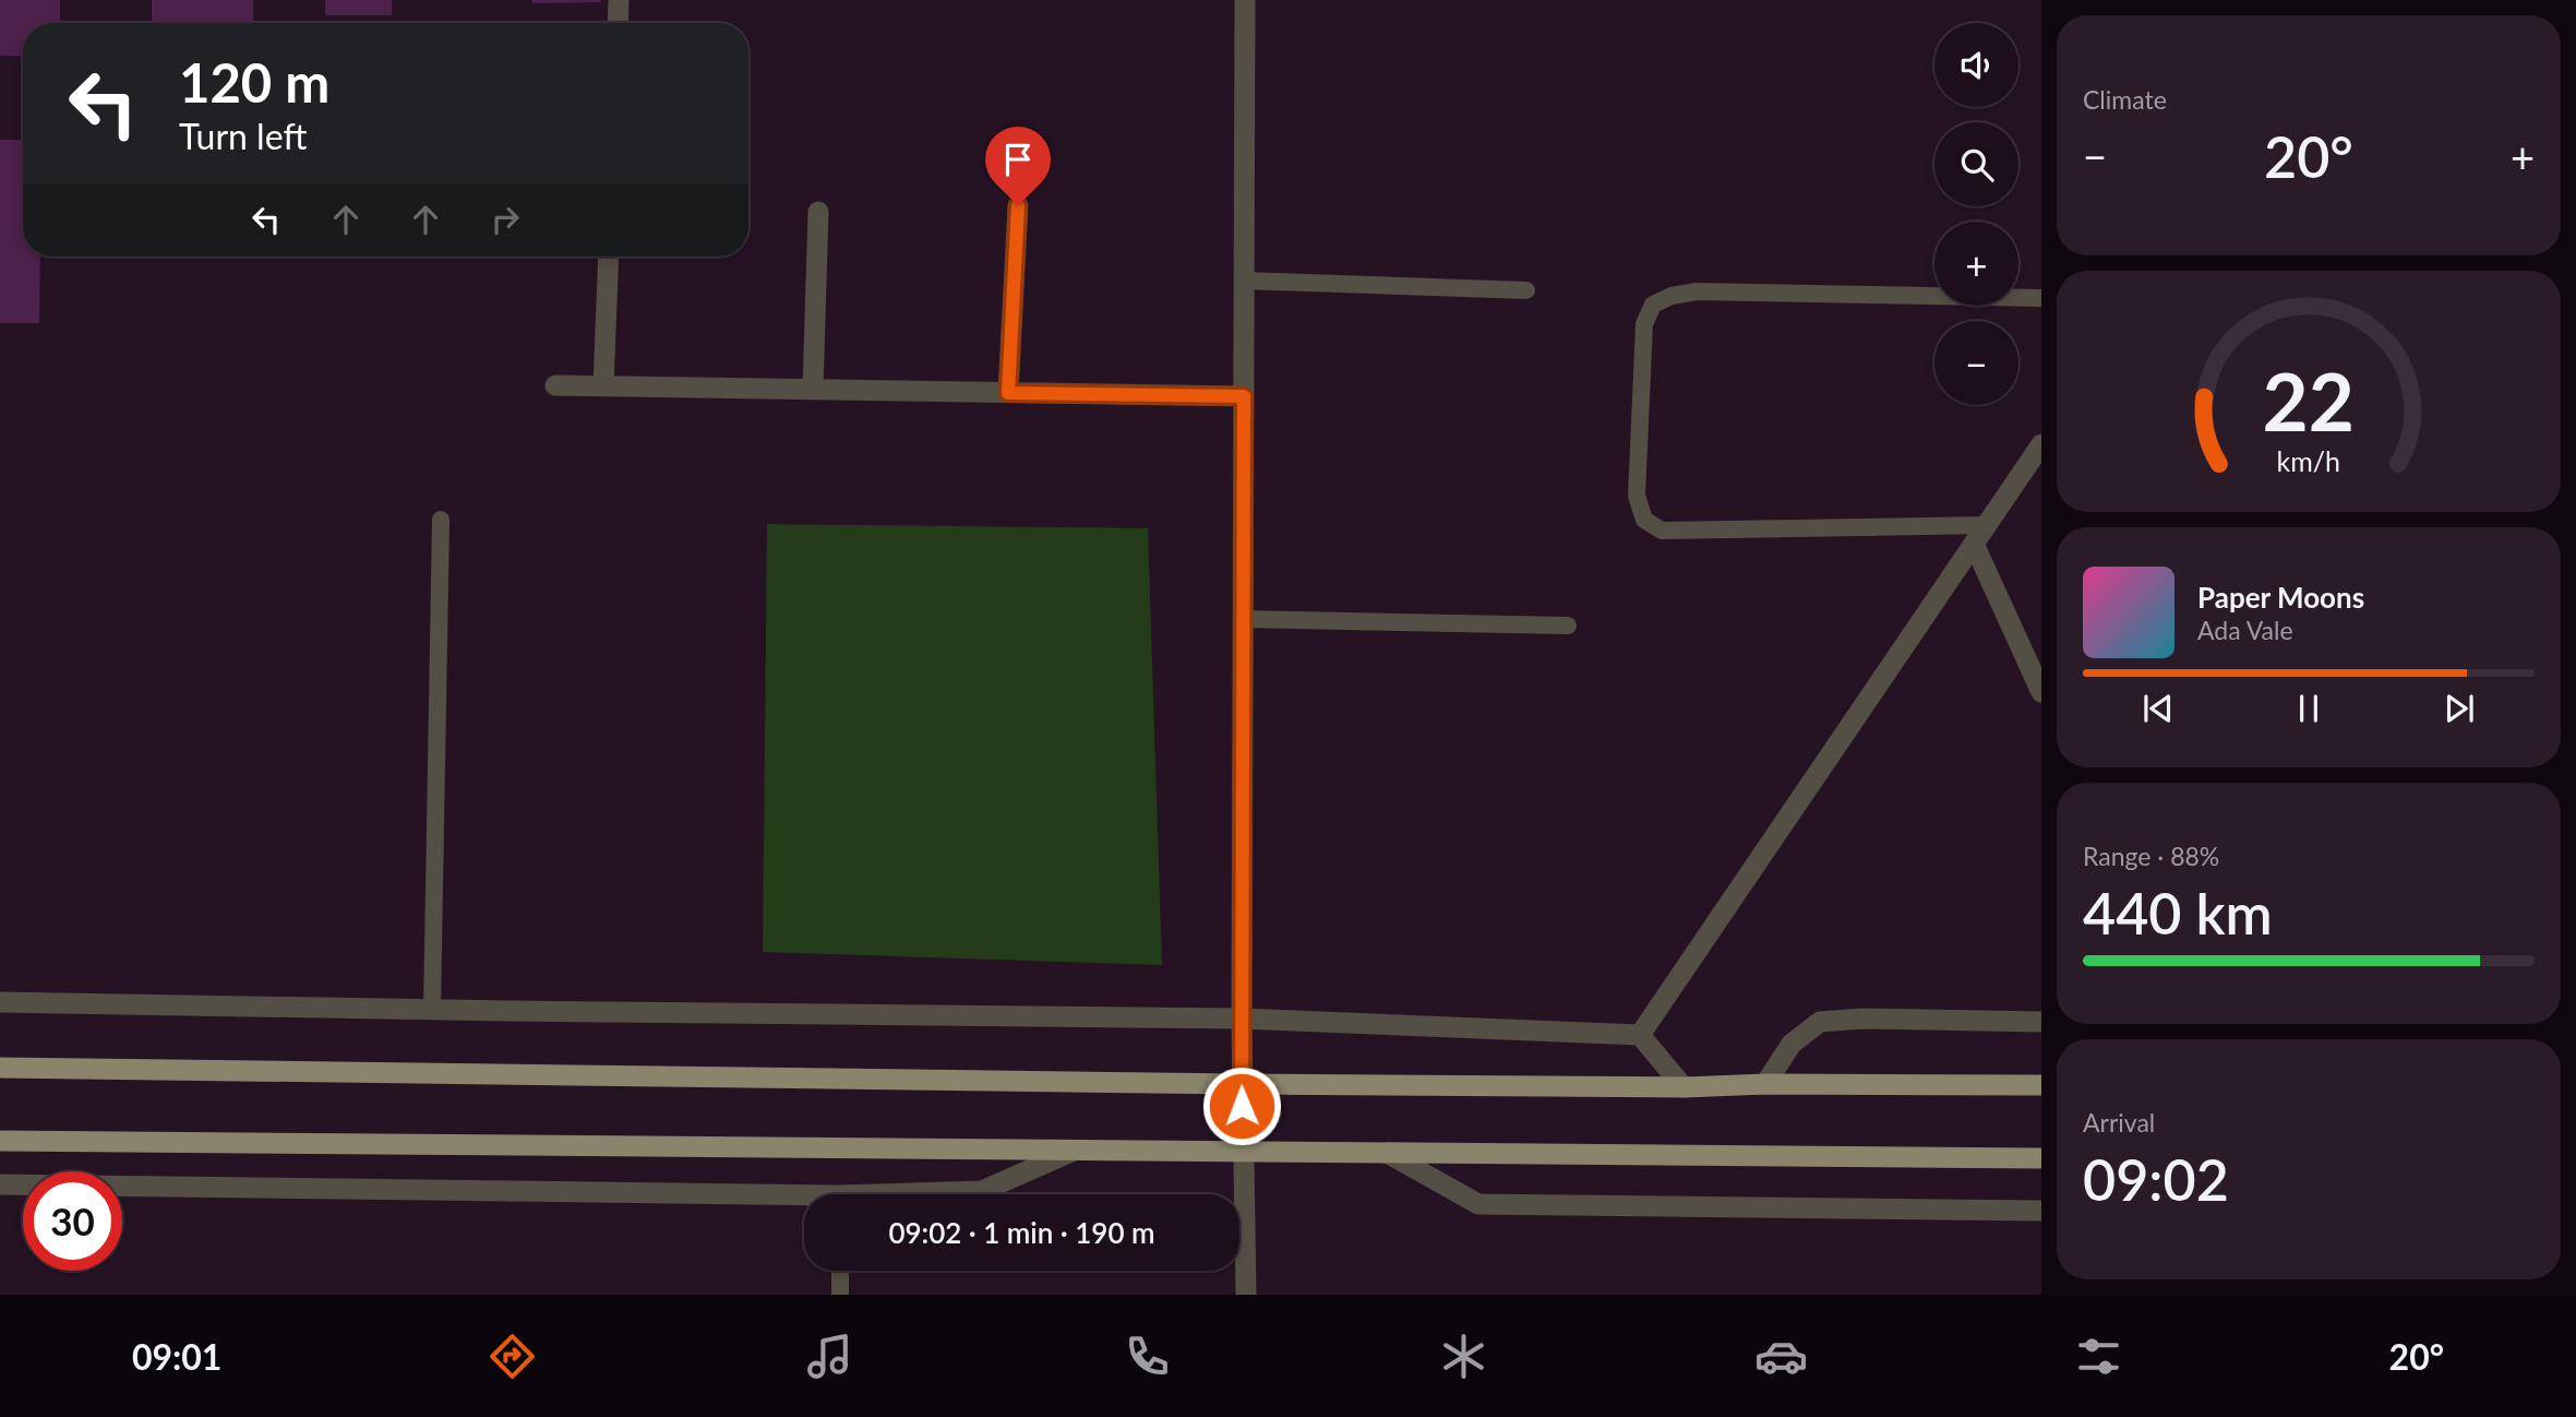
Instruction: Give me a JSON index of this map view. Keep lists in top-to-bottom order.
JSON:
{
  "page": {
    "tile": [
      "Climate",
      ["Range · 88%", "440 km"],
      ["Arrival", "09:02"]
    ],
    "map_buttons": ["+", "−"],
    "turn": ["120 m", "Turn left"],
    "heat": ["−", "20°", "+"],
    "song": ["Paper Moons", "Ada Vale"],
    "limit": "30",
    "trip": "09:02 · 1 min · 190 m",
    "tabs": ["09:01", "20°"],
    "gauge": ["22", "km/h"]
  }
}
